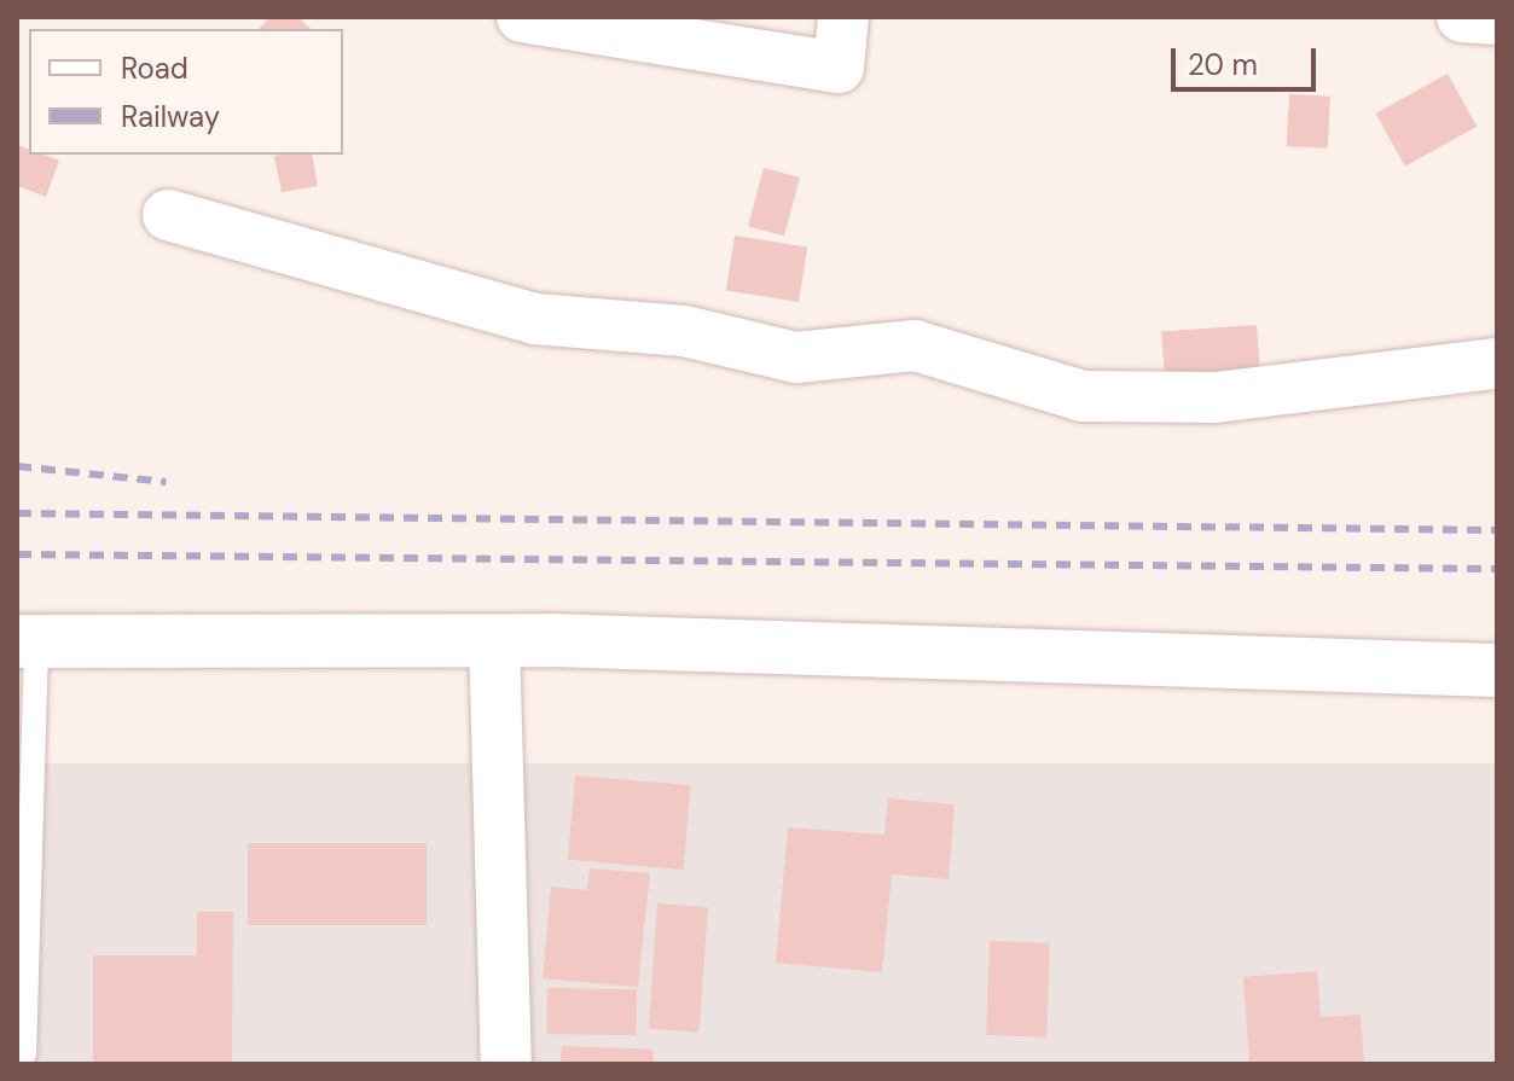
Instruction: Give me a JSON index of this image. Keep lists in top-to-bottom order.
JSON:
{
  "legend": ["Road", "Railway"],
  "scale_bar": "20 m"
}
